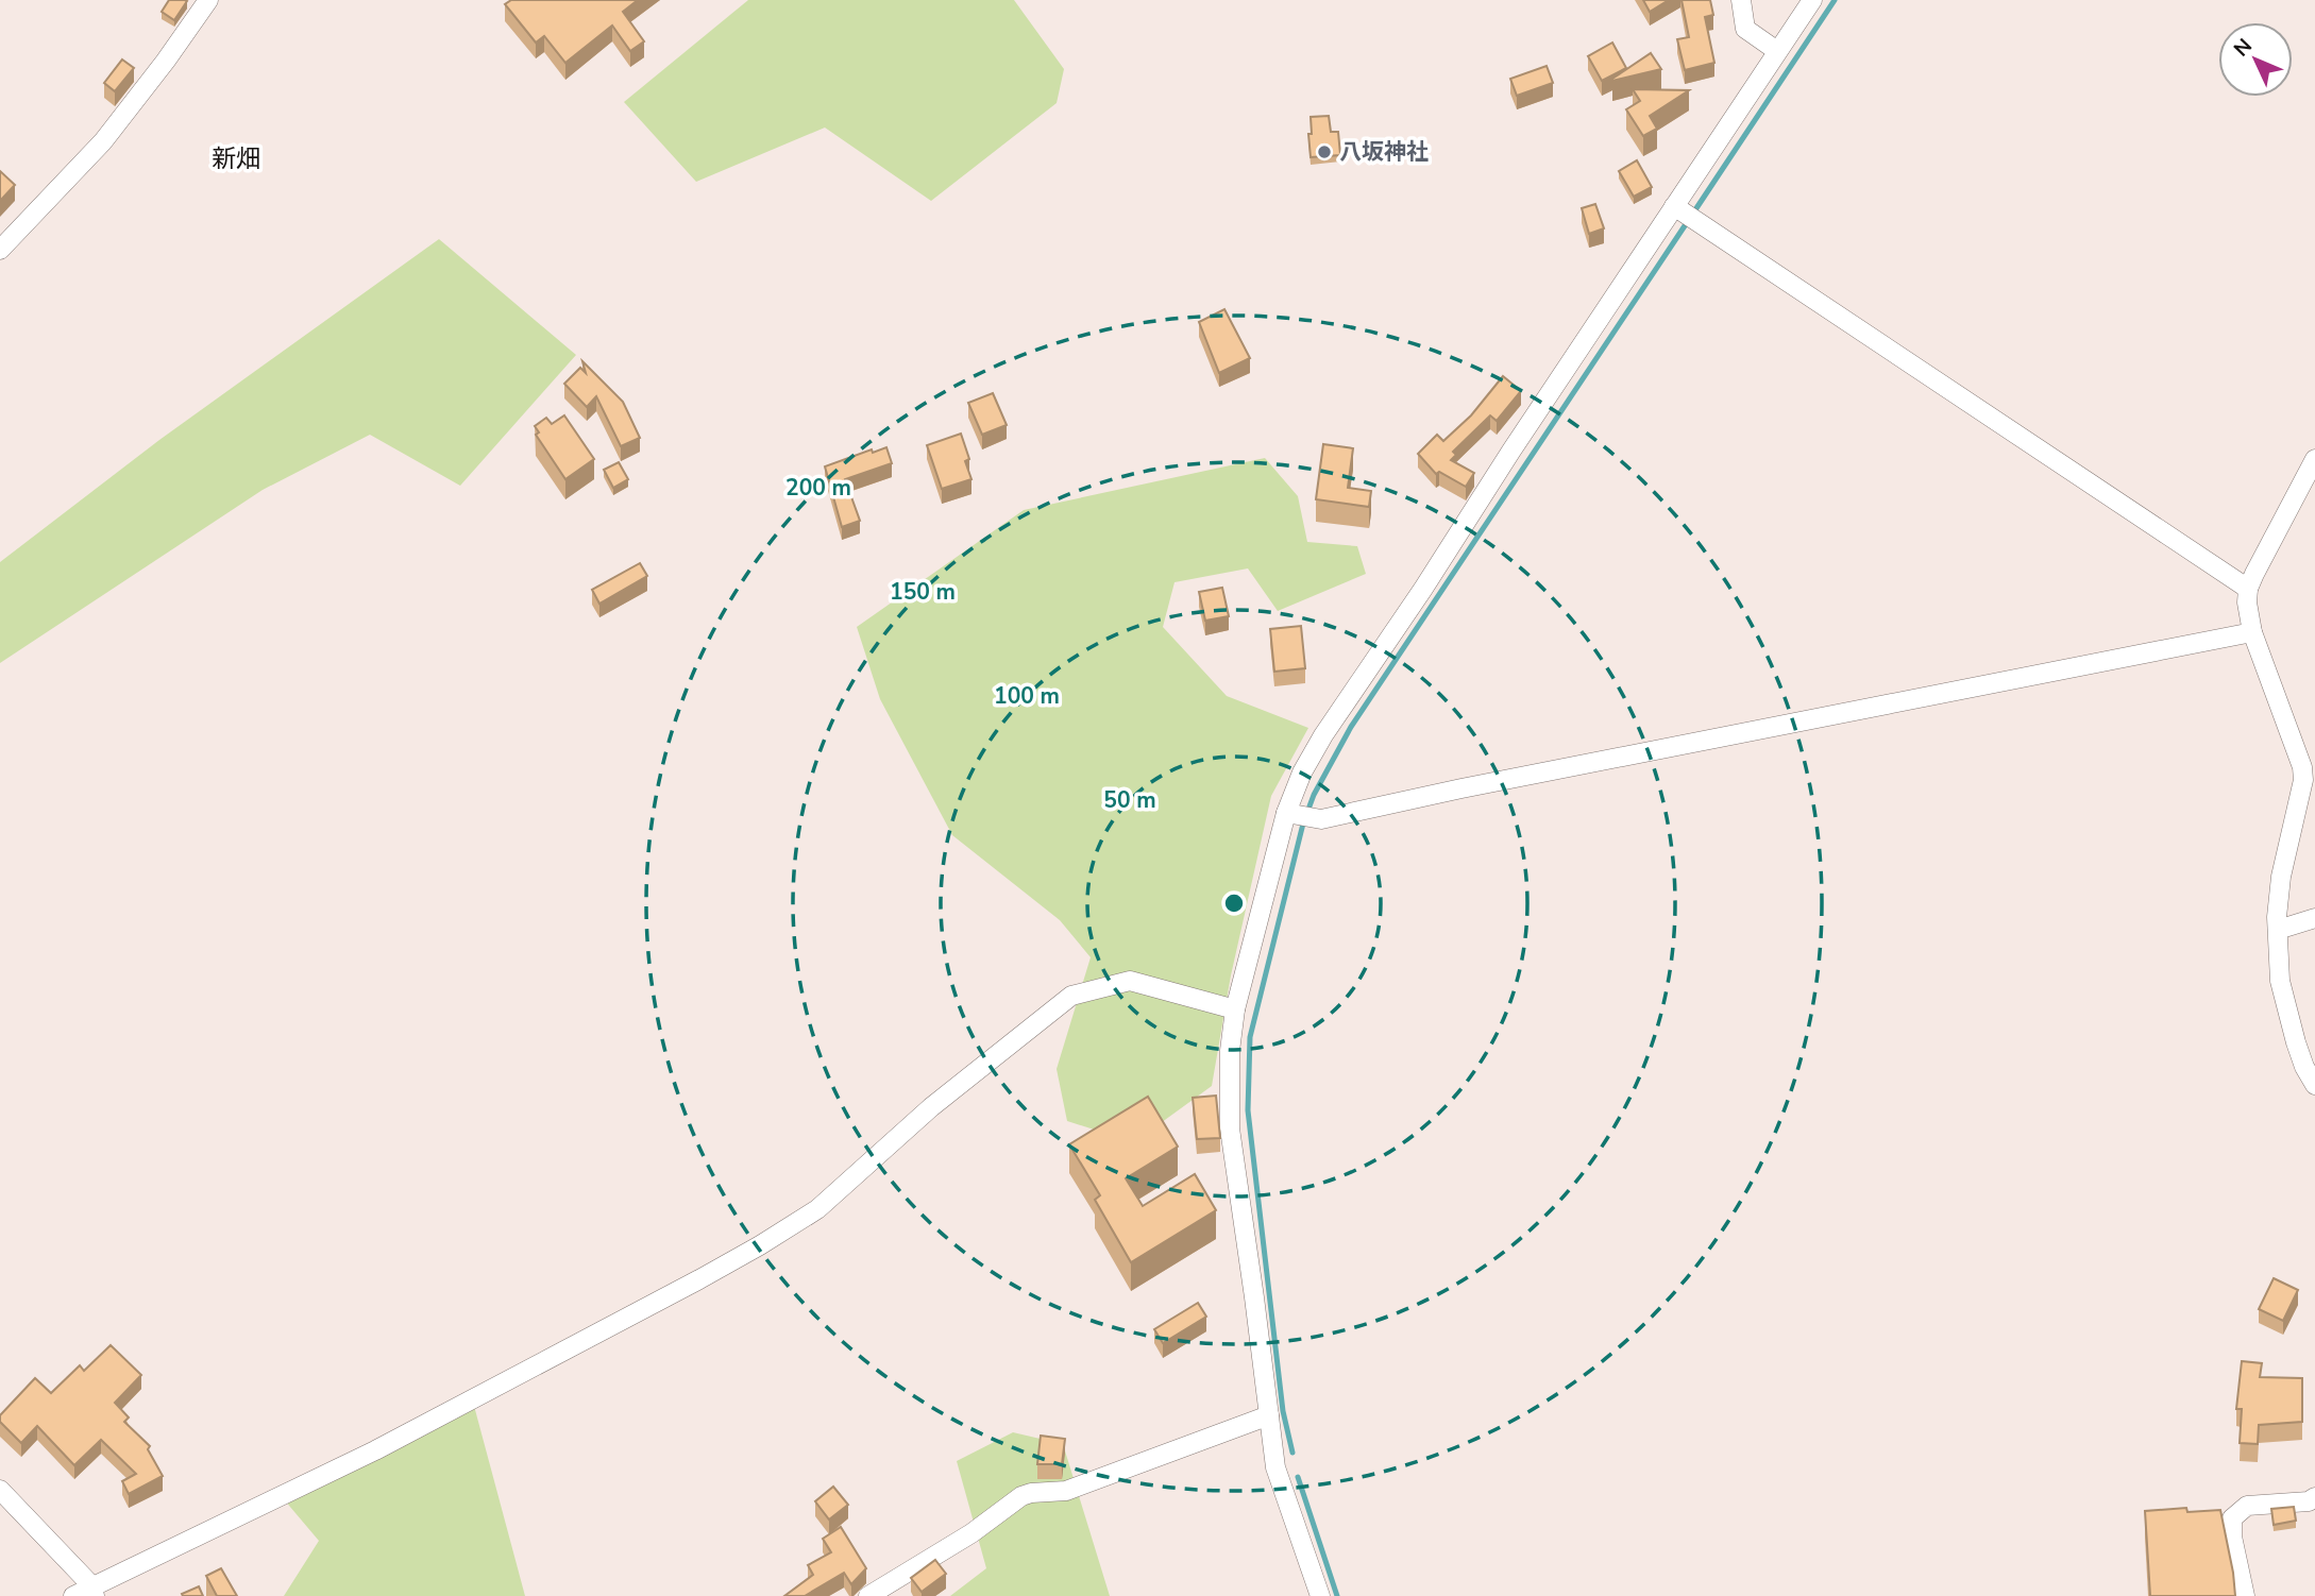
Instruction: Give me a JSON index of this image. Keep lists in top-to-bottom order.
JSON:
{
  "districts": ["新畑"],
  "places": ["八坂神社"],
  "north": "top left",
  "rings": [
    "200 m",
    "150 m",
    "100 m",
    "50 m"
  ]
}
